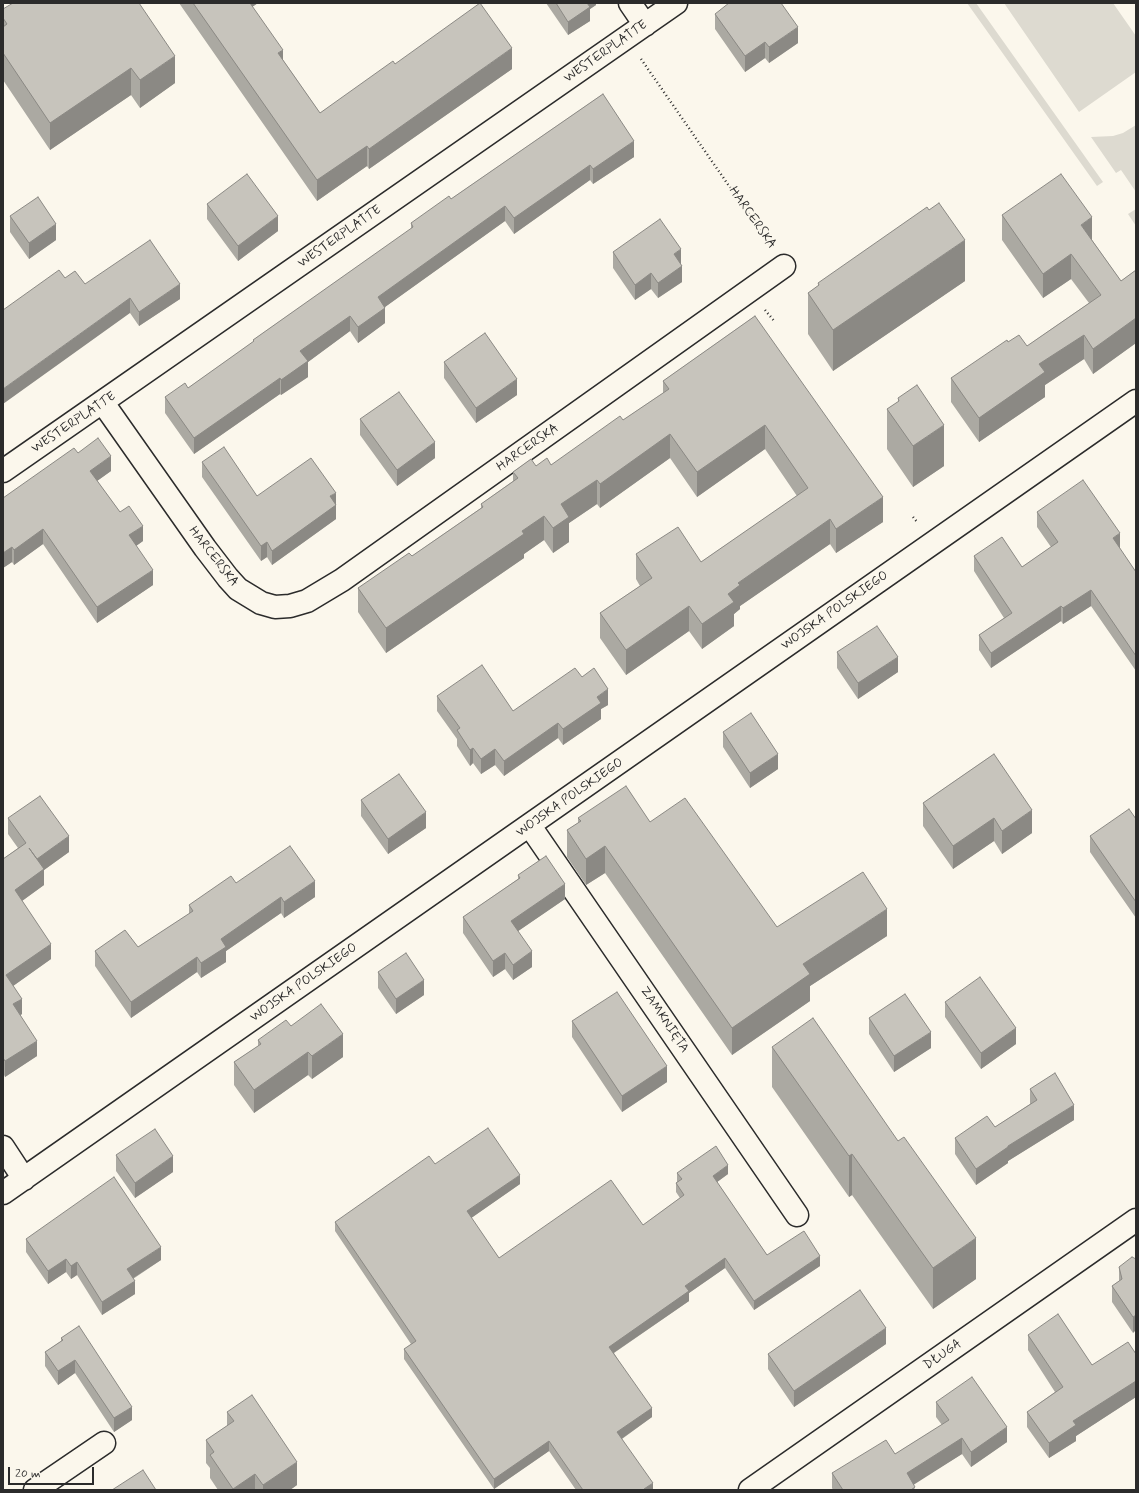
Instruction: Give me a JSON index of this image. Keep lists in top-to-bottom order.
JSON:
{
  "streets": {
    "street": [
      "WESTERPLATTE",
      "HARCERSKA",
      "WOJSKA POLSKIEGO",
      "ZAMKNIĘTA",
      "DŁUGA"
    ]
  },
  "crossings": [
    ["WESTERPLATTE", "HARCERSKA"],
    ["WOJSKA POLSKIEGO", "ZAMKNIĘTA"]
  ],
  "scale_bar": "20 m"
}
